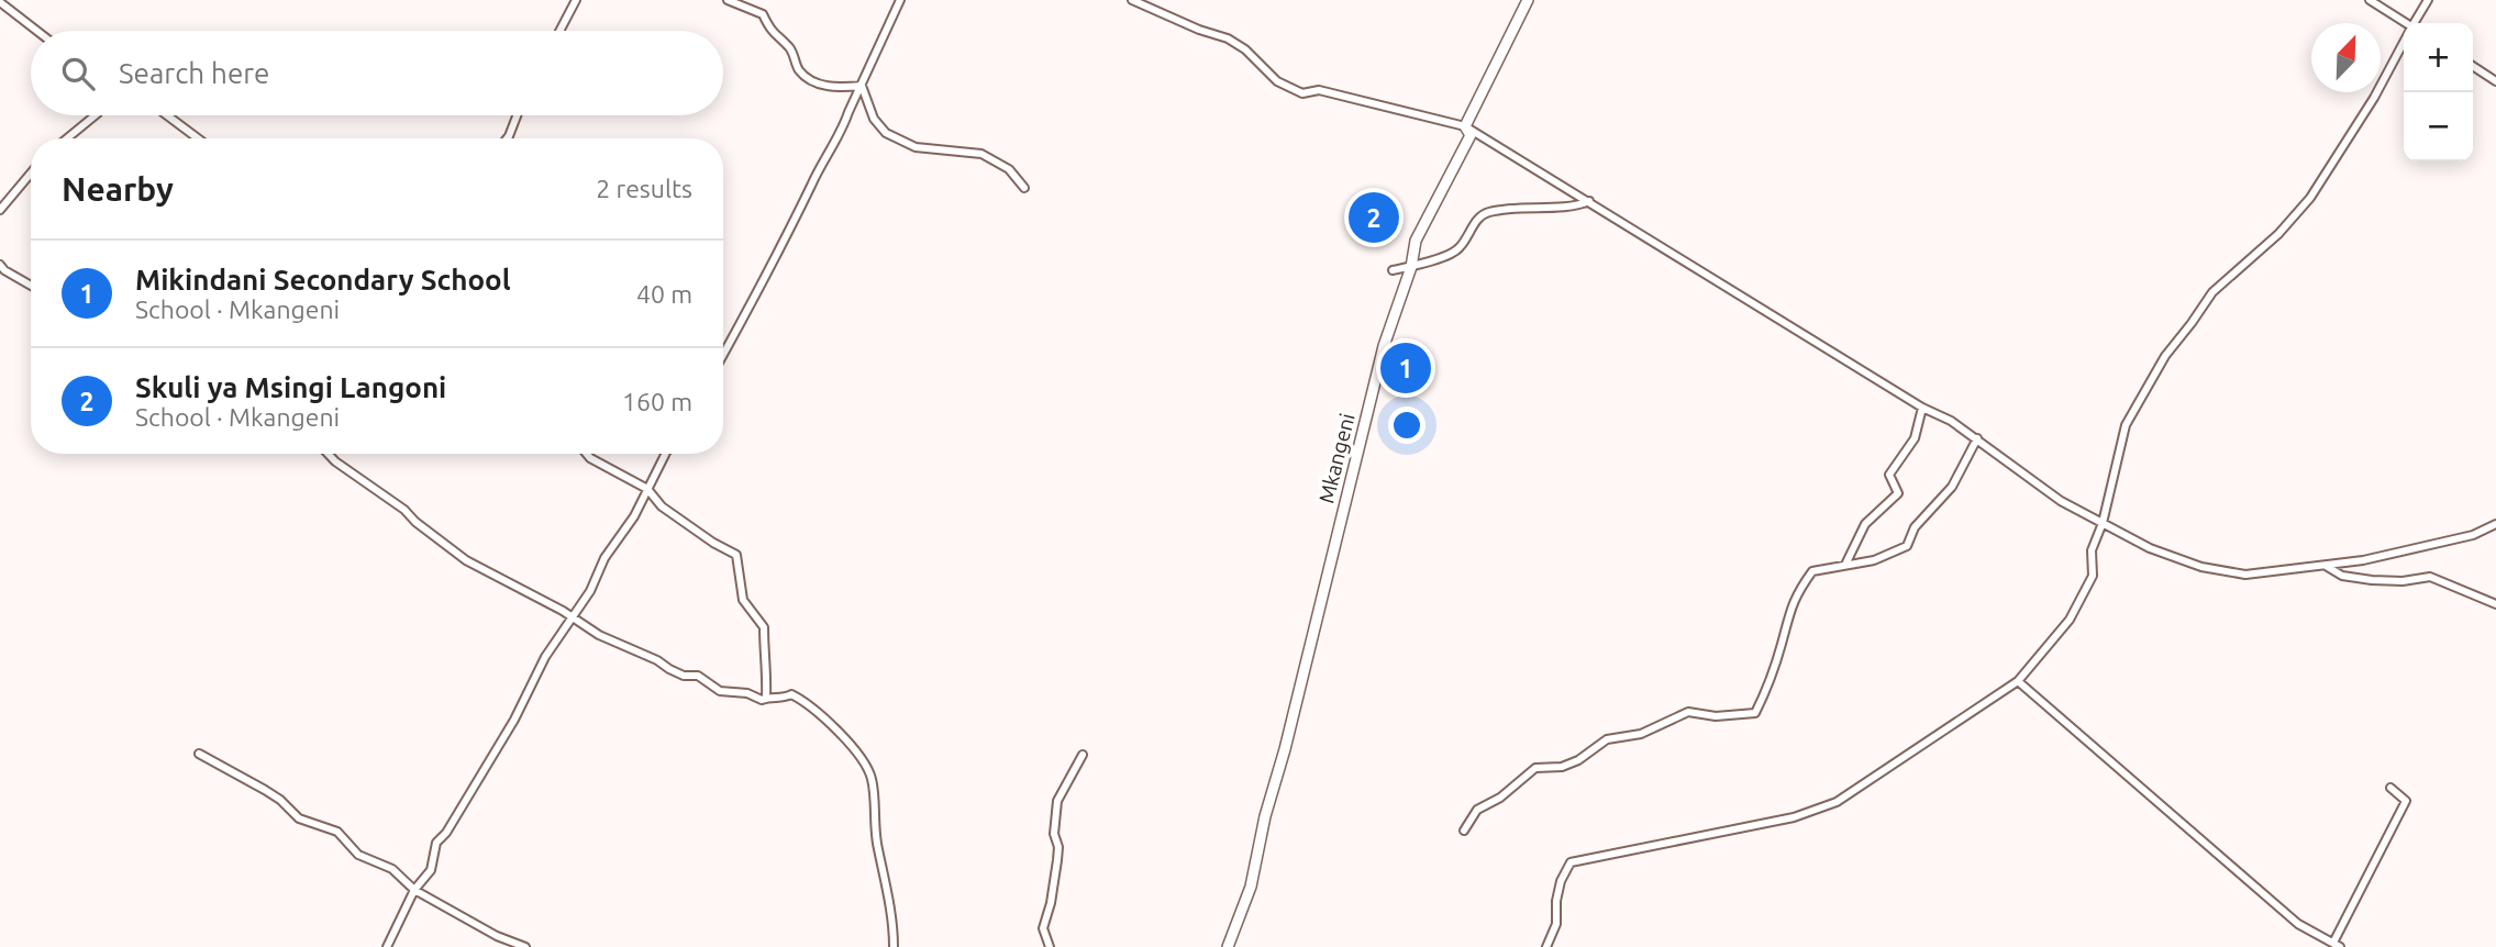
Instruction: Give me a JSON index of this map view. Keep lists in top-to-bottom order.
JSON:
{
  "streets": {
    "street": ["Mkangeni"]
  },
  "north": "top right",
  "page": {
    "map_buttons": ["+", "−"],
    "search": "Search here",
    "heading": ["Nearby", "2 results"],
    "pins": ["2", "1"],
    "list": [
      {
        "mark": "1",
        "name": "Mikindani Secondary School",
        "note": "School · Mkangeni",
        "value": "40 m"
      },
      {
        "mark": "2",
        "name": "Skuli ya Msingi Langoni",
        "note": "School · Mkangeni",
        "value": "160 m"
      }
    ]
  }
}
